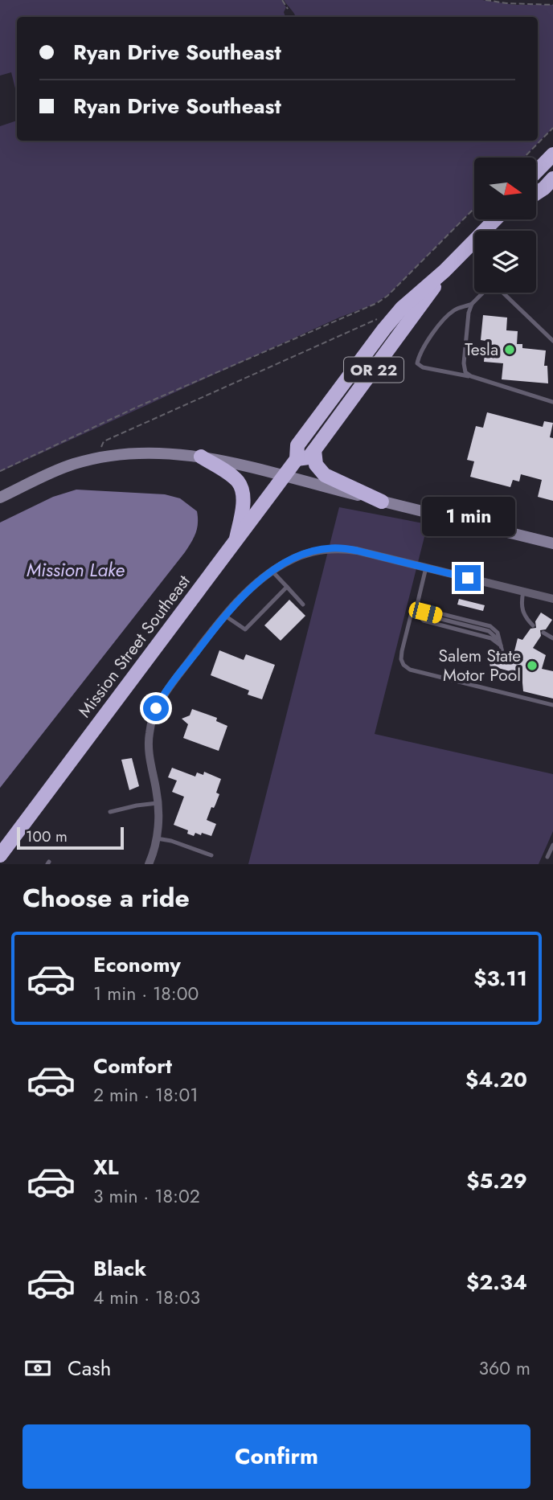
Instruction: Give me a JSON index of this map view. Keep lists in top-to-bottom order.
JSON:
{
  "streets": {
    "highway": ["OR 22", "Mission Street Southeast"]
  },
  "crossings": [
    ["OR 22", "Mission Street Southeast"]
  ],
  "water": ["Mission Lake"],
  "places": ["Tesla", "Salem State Motor Pool"],
  "scale_bar": "100 m",
  "north": "right",
  "page": {
    "banner": ["Ryan Drive Southeast", "Ryan Drive Southeast"],
    "bubble": "1 min",
    "scale": "100 m",
    "heading": "Choose a ride",
    "list": [
      {
        "name": "Economy",
        "note": "1 min · 18:00",
        "value": "$3.11"
      },
      {
        "name": "Comfort",
        "note": "2 min · 18:01",
        "value": "$4.20"
      },
      {
        "name": "XL",
        "note": "3 min · 18:02",
        "value": "$5.29"
      },
      {
        "name": "Black",
        "note": "4 min · 18:03",
        "value": "$2.34"
      }
    ],
    "pay": ["Cash", "360 m"],
    "buttons": "Confirm"
  }
}
